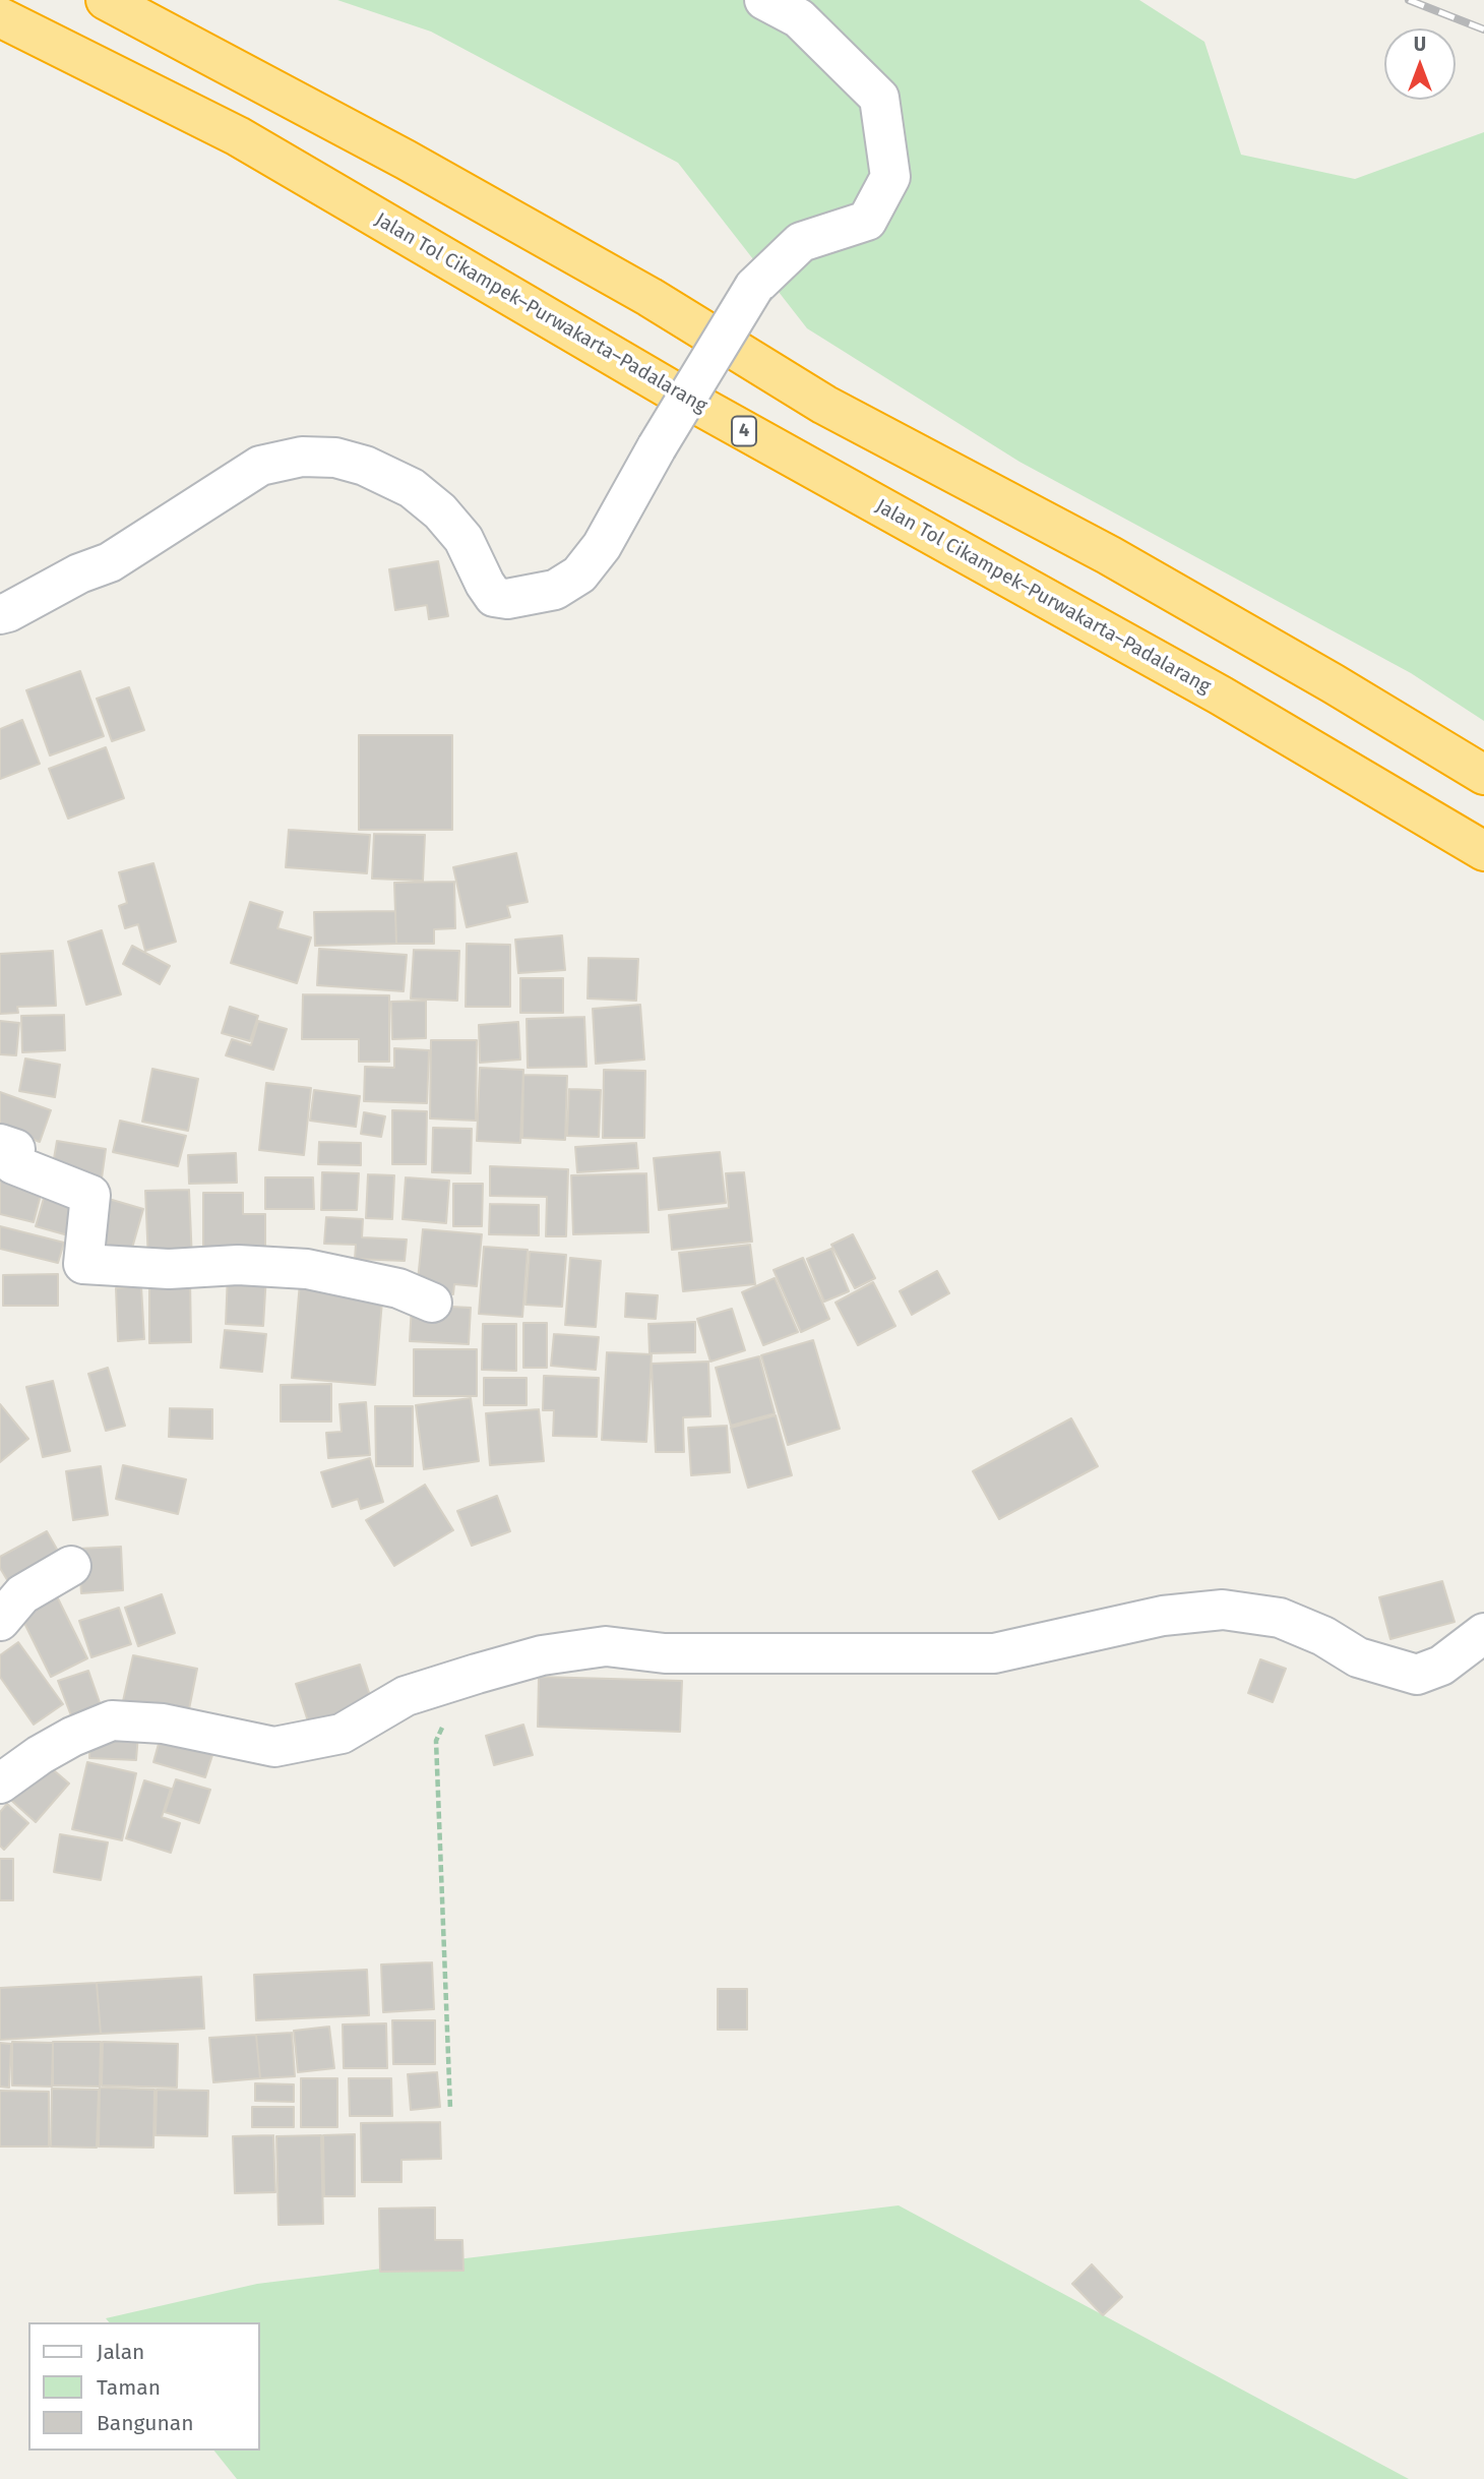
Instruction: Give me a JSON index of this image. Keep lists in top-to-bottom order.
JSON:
{
  "streets": {
    "highway": ["Jalan Tol Cikampek–Purwakarta–Padalarang", "4"]
  },
  "legend": ["Jalan", "Taman", "Bangunan"],
  "north": "top"
}
